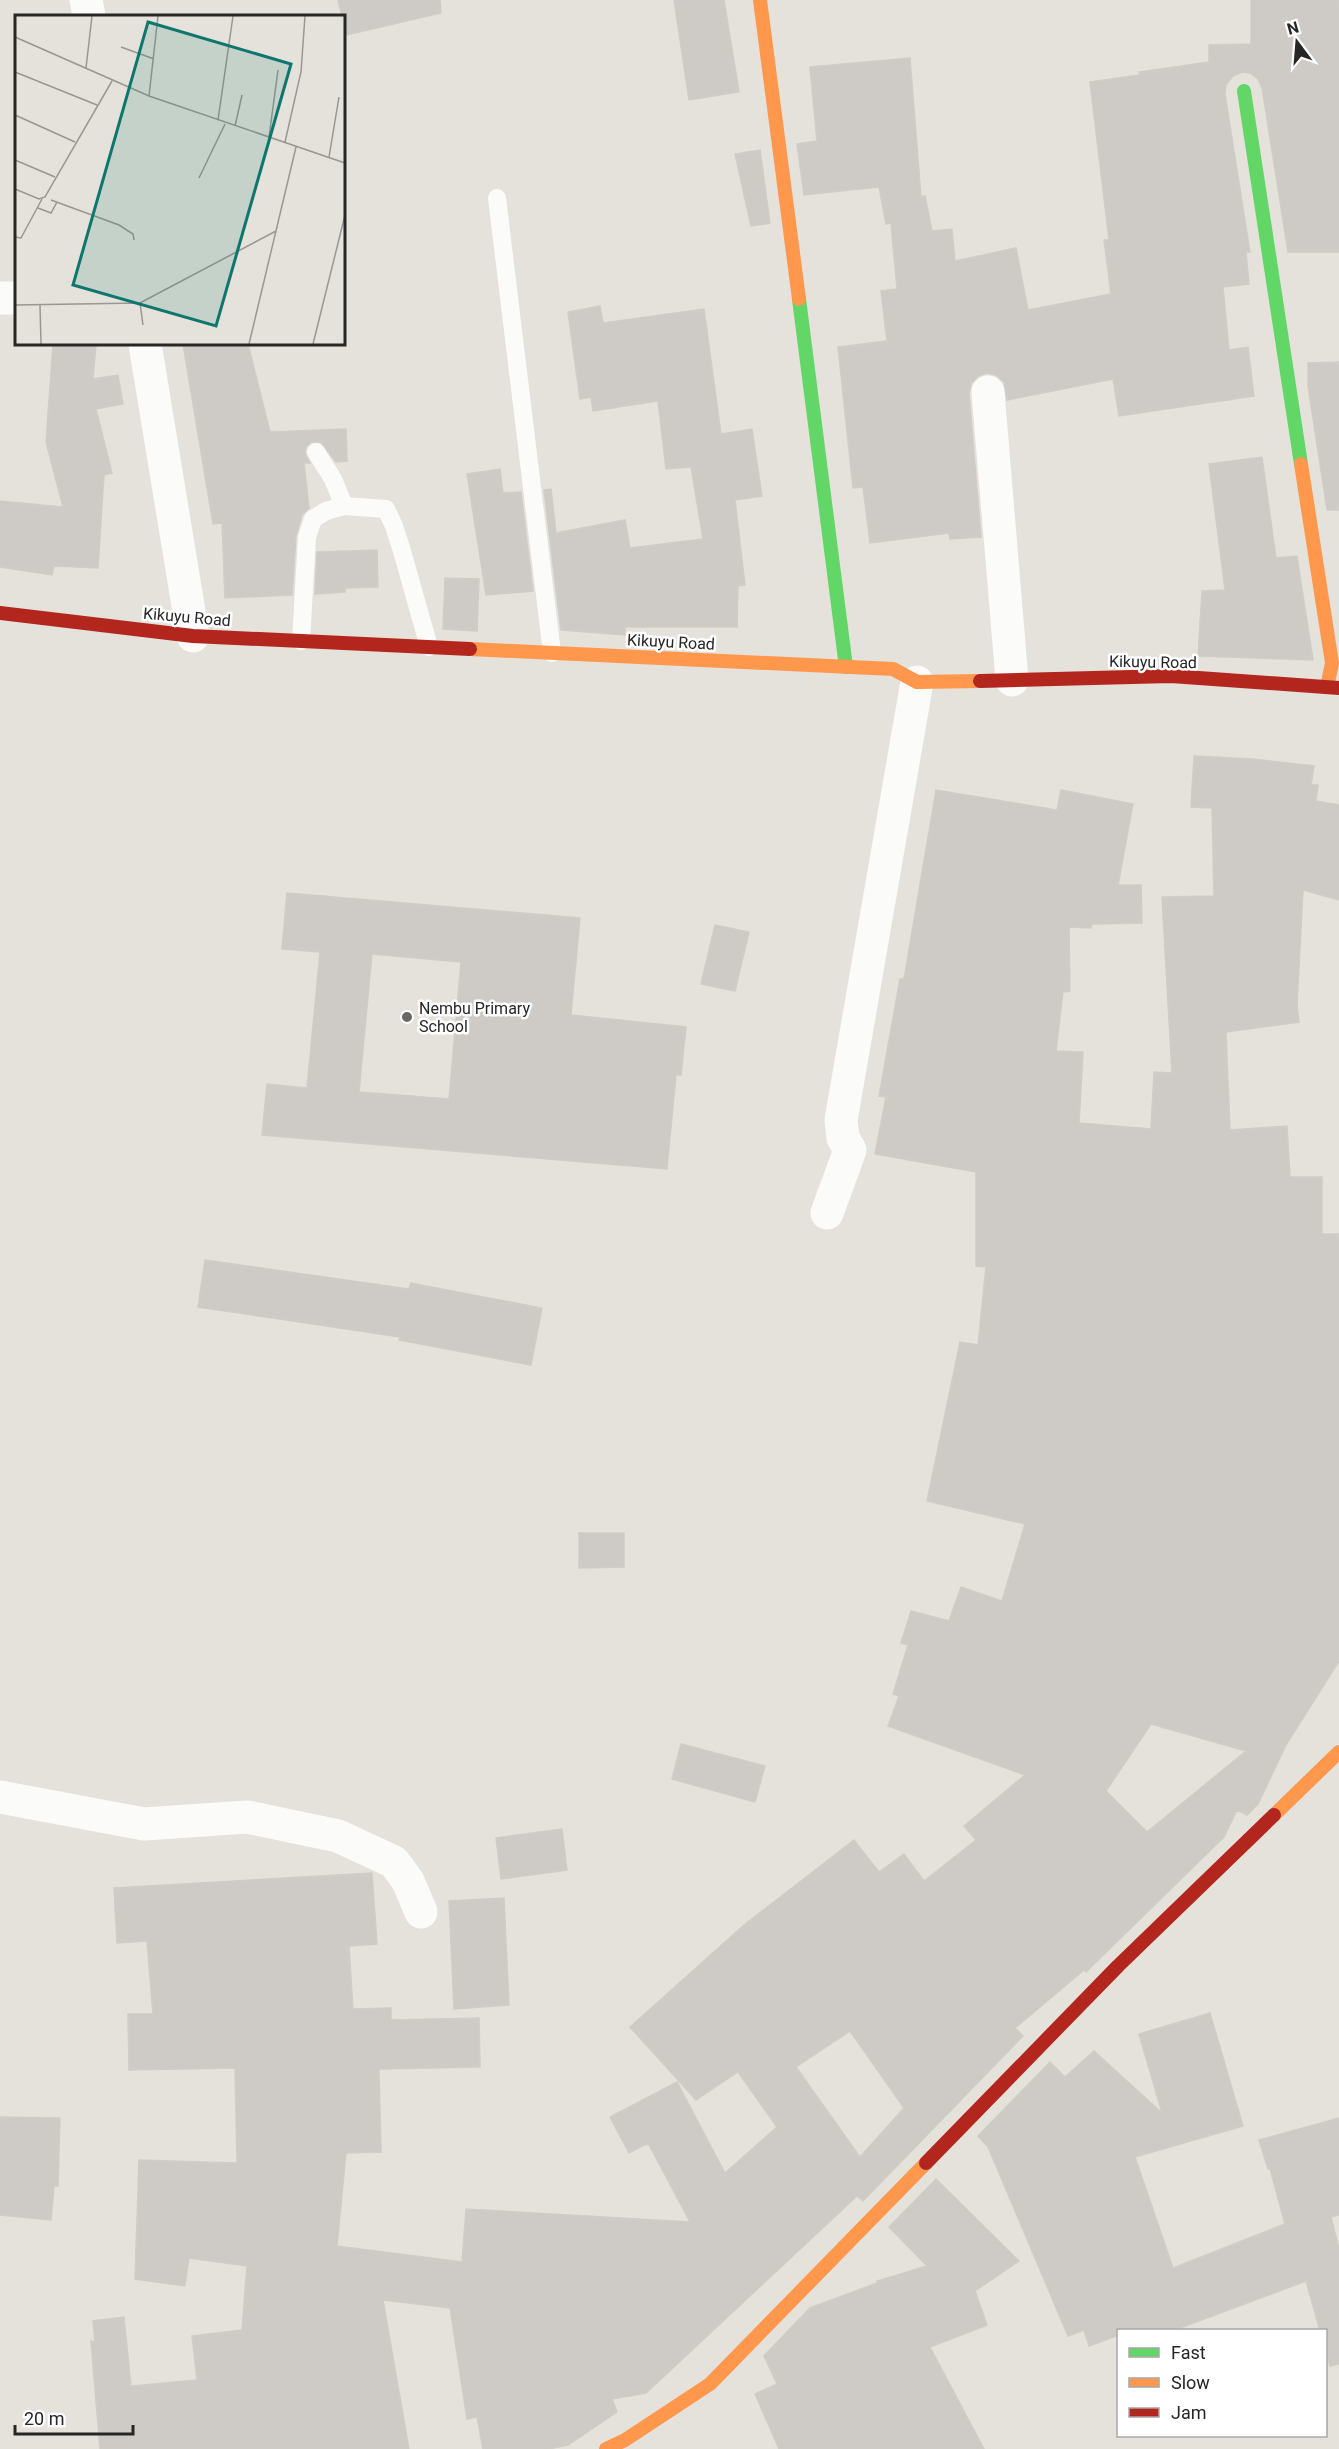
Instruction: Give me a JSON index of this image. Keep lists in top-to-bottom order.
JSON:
{
  "streets": {
    "street": ["Kikuyu Road"]
  },
  "places": ["Nembu Primary School"],
  "legend": ["Fast", "Slow", "Jam"],
  "scale_bar": "20 m",
  "north": "top"
}
